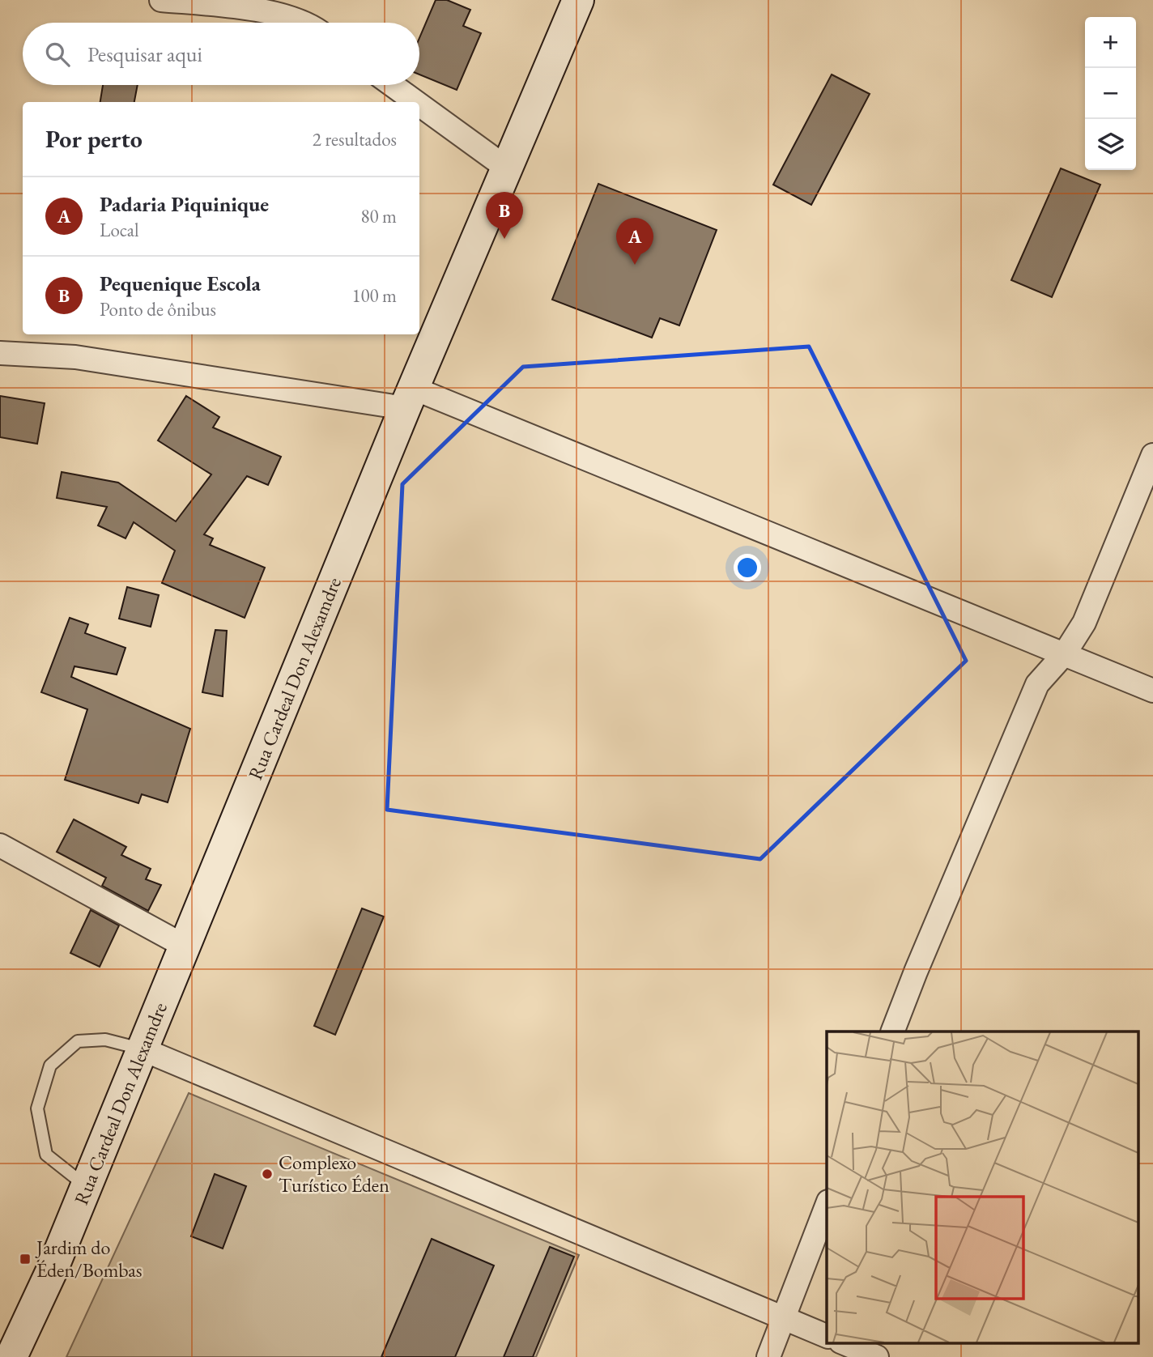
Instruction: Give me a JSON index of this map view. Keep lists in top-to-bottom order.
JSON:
{
  "streets": {
    "main road": ["Rua Cardeal Don Alexamdre"]
  },
  "places": {
    "other": ["Complexo Turístico Éden"],
    "transit": ["Jardim do Éden/Bombas"]
  },
  "page": {
    "map_buttons": ["+", "−"],
    "search": "Pesquisar aqui",
    "heading": ["Por perto", "2 resultados"],
    "list": [
      {
        "mark": "A",
        "name": "Padaria Piquinique",
        "note": "Local",
        "value": "80 m"
      },
      {
        "mark": "B",
        "name": "Pequenique Escola",
        "note": "Ponto de ônibus",
        "value": "100 m"
      }
    ],
    "pins": ["B", "A"]
  }
}
